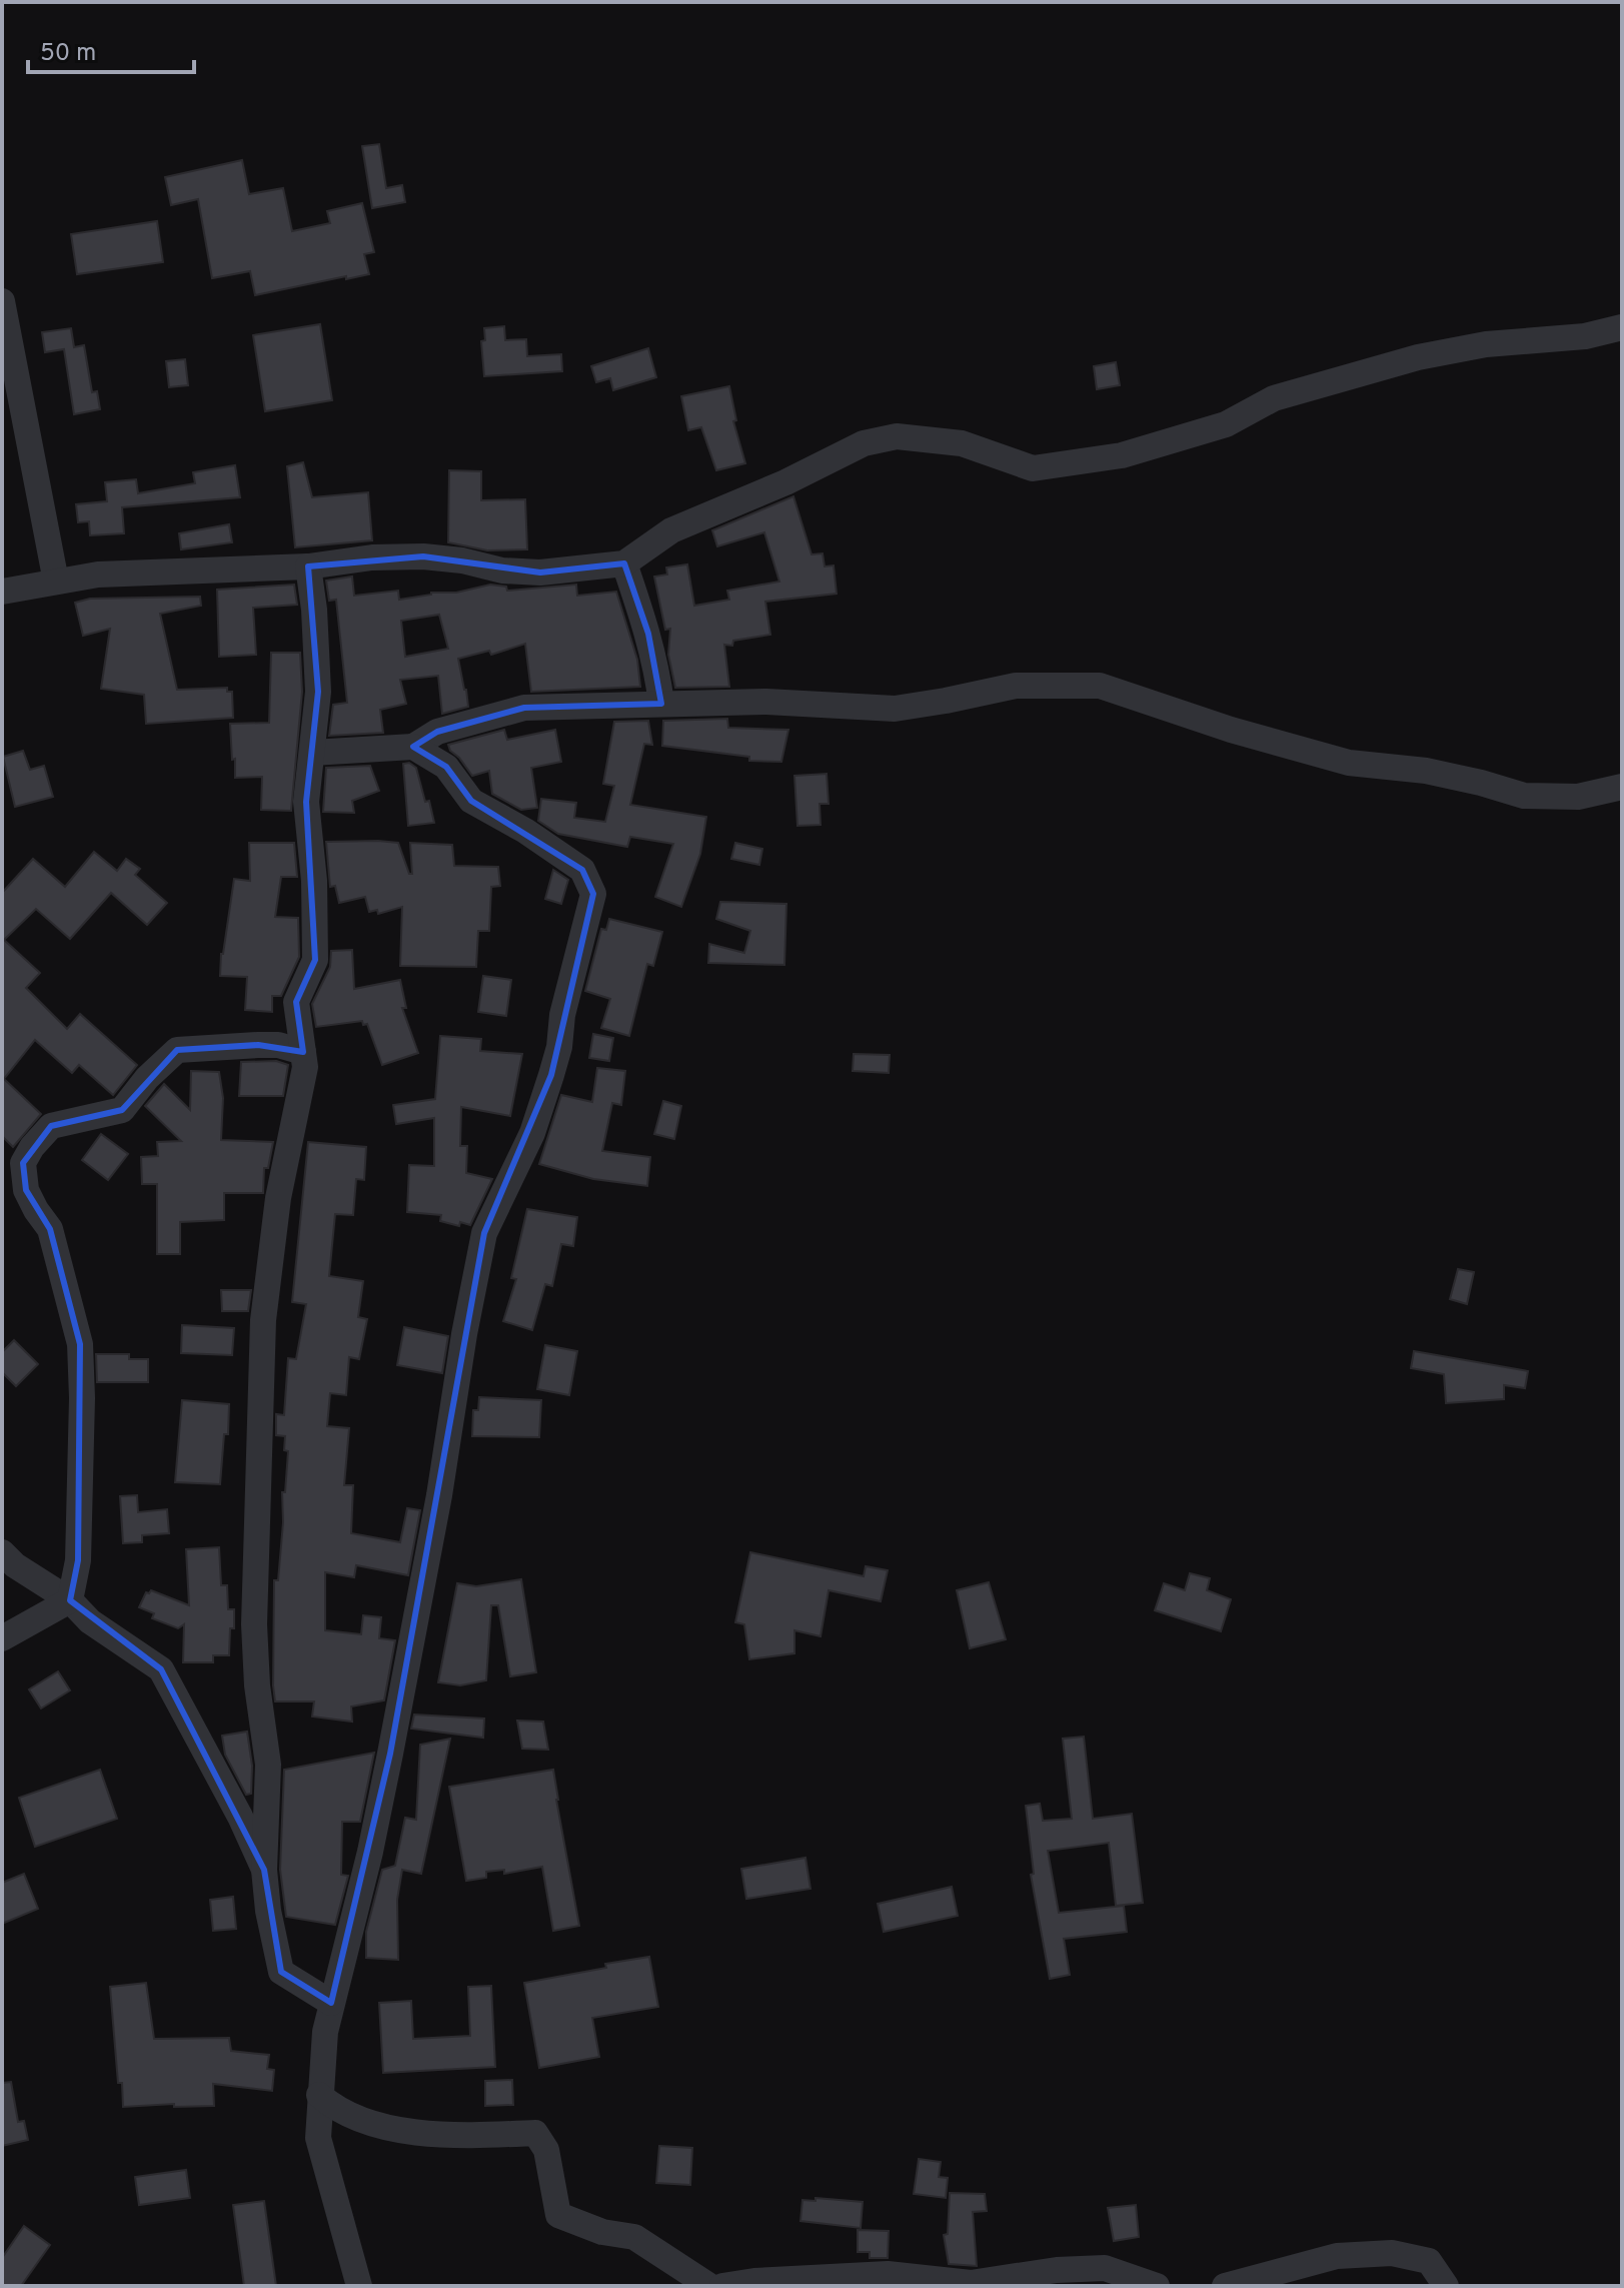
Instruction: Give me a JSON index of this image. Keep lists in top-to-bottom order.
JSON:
{
  "scale_bar": "50 m"
}
